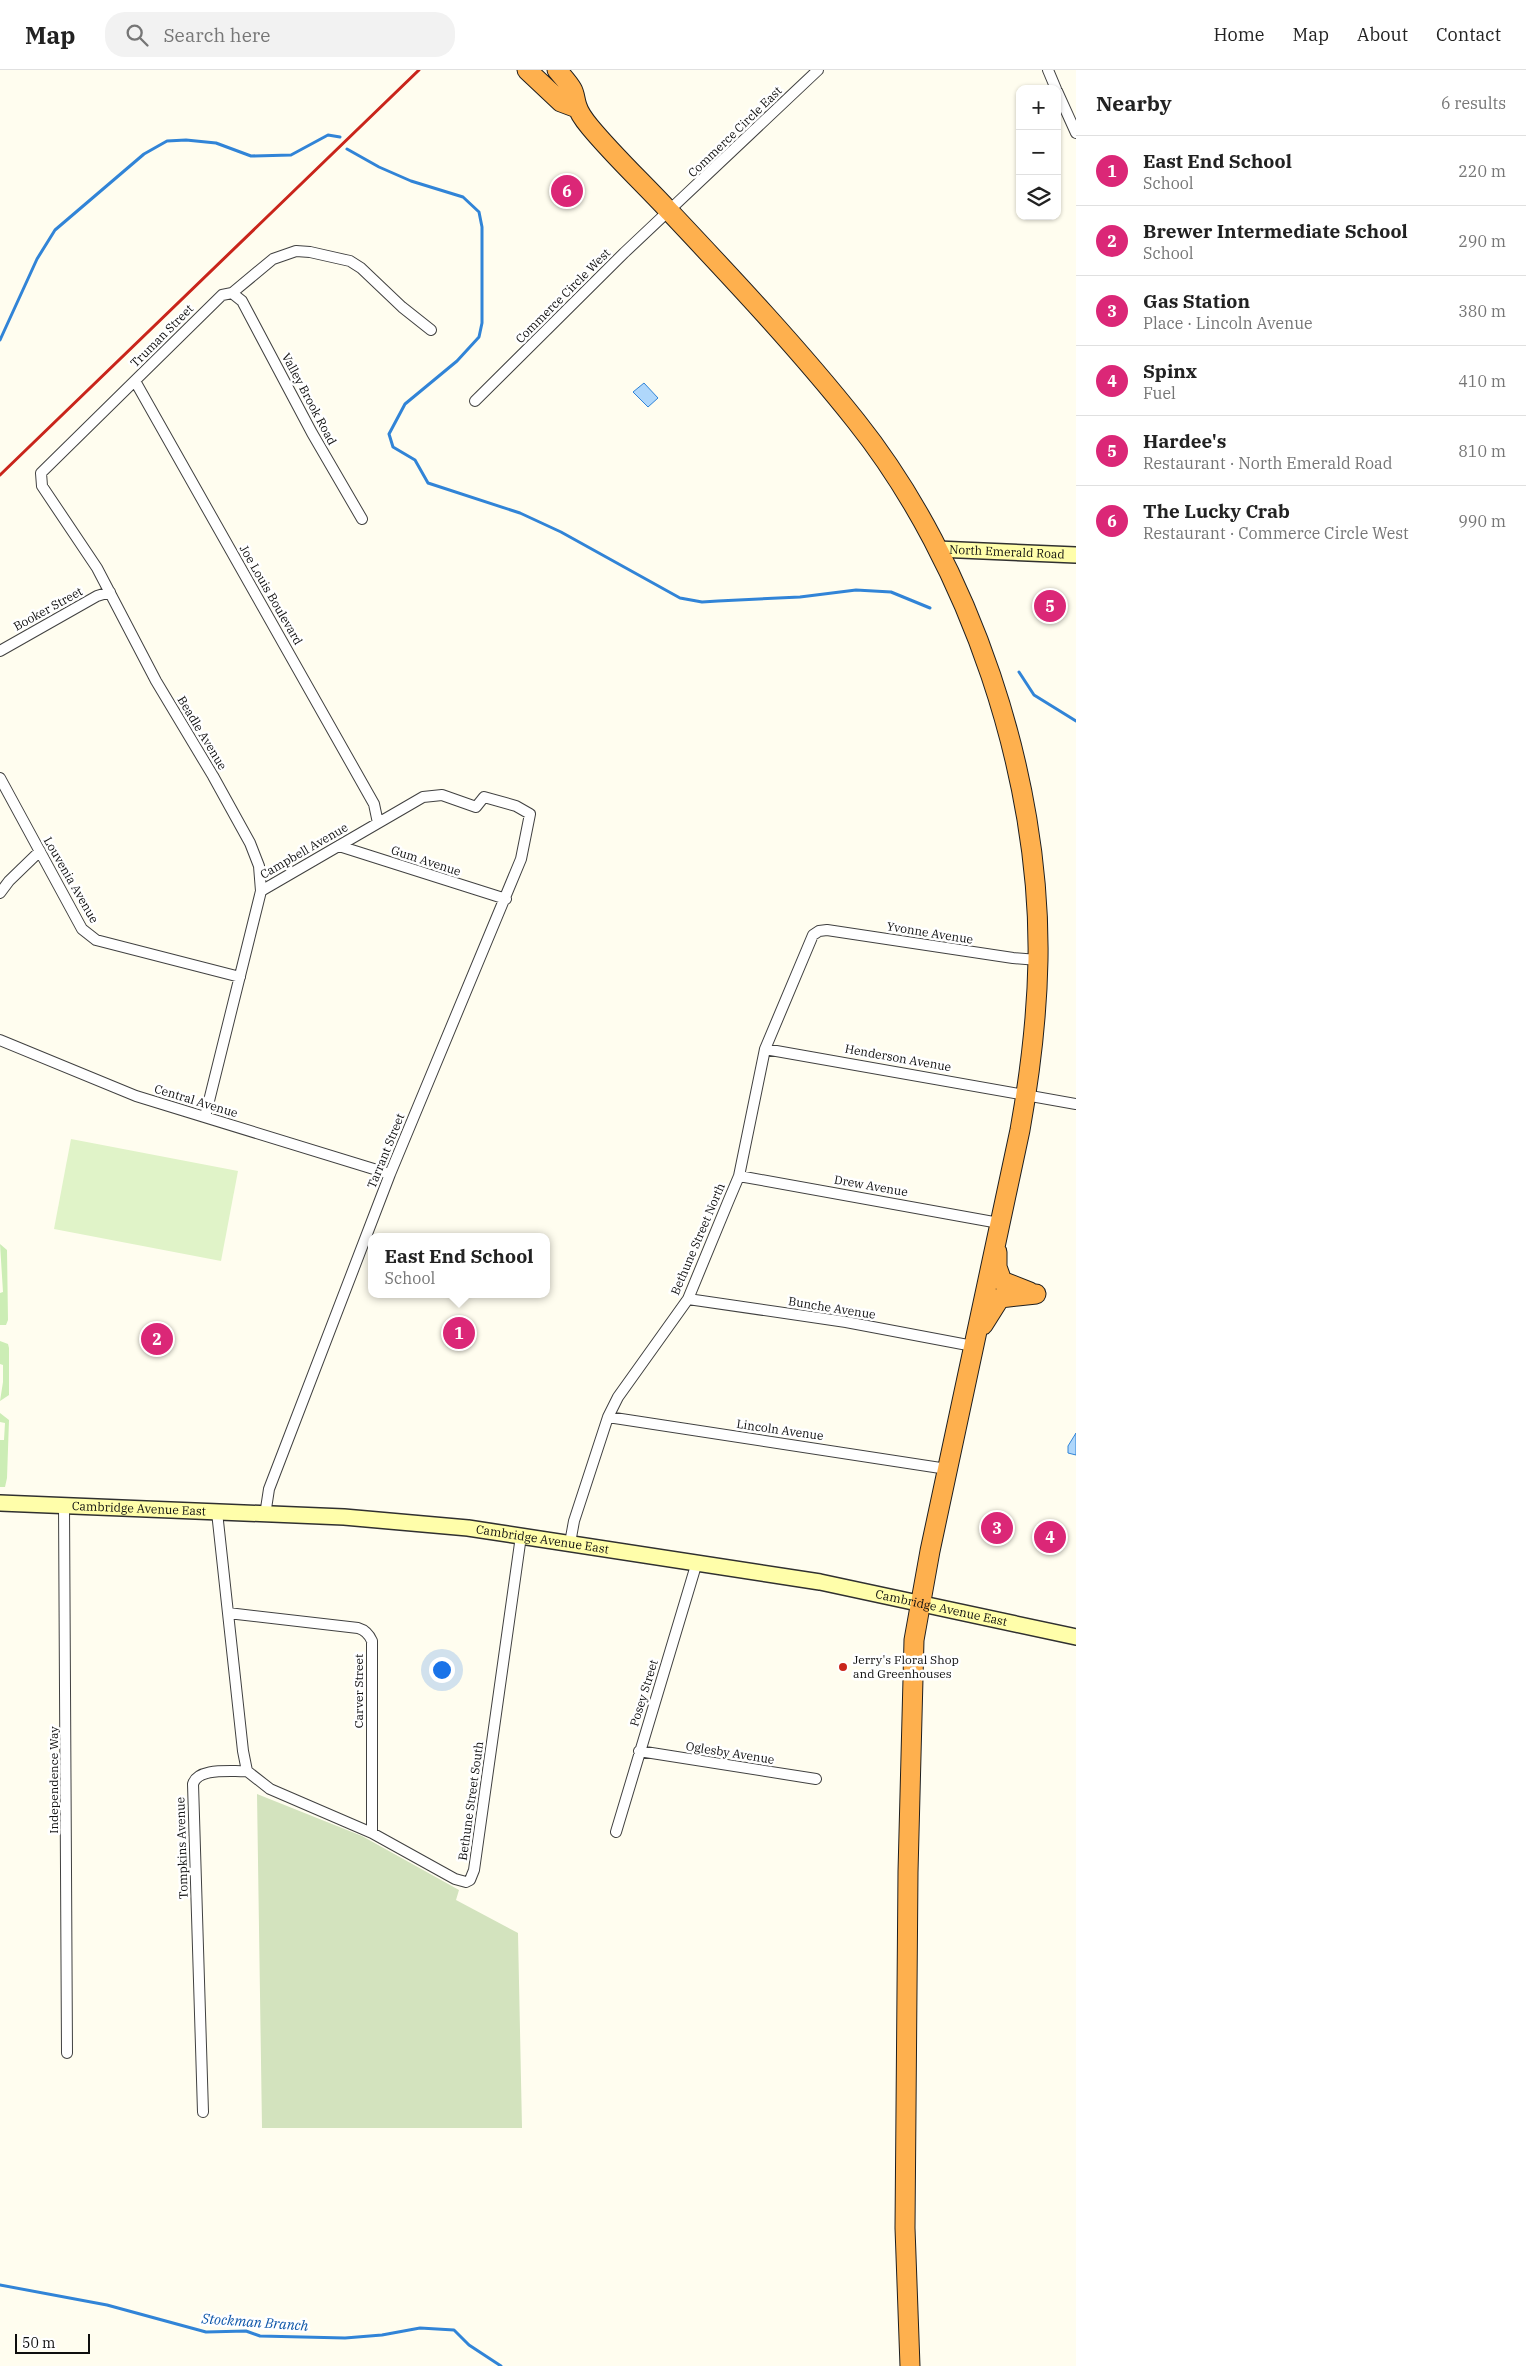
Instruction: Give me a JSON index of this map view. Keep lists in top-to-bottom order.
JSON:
{
  "streets": {
    "main road": ["North Emerald Road", "Cambridge Avenue East"],
    "street": [
      "Commerce Circle East",
      "Commerce Circle West",
      "Truman Street",
      "Valley Brook Road",
      "Joe Louis Boulevard",
      "Booker Street",
      "Beadle Avenue",
      "Campbell Avenue",
      "Gum Avenue",
      "Louvenia Avenue",
      "Yvonne Avenue",
      "Henderson Avenue",
      "Central Avenue",
      "Tarrant Street",
      "Drew Avenue",
      "Bethune Street North",
      "Bunche Avenue",
      "Lincoln Avenue",
      "Carver Street",
      "Posey Street",
      "Oglesby Avenue",
      "Independence Way",
      "Bethune Street South",
      "Tompkins Avenue"
    ]
  },
  "crossings": [
    ["Commerce Circle East", "Commerce Circle West"],
    ["Truman Street", "Valley Brook Road"],
    ["Truman Street", "Joe Louis Boulevard"],
    ["Truman Street", "Booker Street"],
    ["Truman Street", "Beadle Avenue"],
    ["Joe Louis Boulevard", "Campbell Avenue"],
    ["Booker Street", "Beadle Avenue"],
    ["Beadle Avenue", "Campbell Avenue"],
    ["Campbell Avenue", "Gum Avenue"],
    ["Campbell Avenue", "Louvenia Avenue"],
    ["Campbell Avenue", "Central Avenue"],
    ["Campbell Avenue", "Tarrant Street"],
    ["Gum Avenue", "Tarrant Street"],
    ["Yvonne Avenue", "Bethune Street North"],
    ["Henderson Avenue", "Bethune Street North"],
    ["Central Avenue", "Tarrant Street"],
    ["Tarrant Street", "Cambridge Avenue East"],
    ["Drew Avenue", "Bethune Street North"],
    ["Bethune Street North", "Bunche Avenue"],
    ["Bethune Street North", "Lincoln Avenue"],
    ["Bethune Street North", "Cambridge Avenue East"],
    ["Cambridge Avenue East", "Posey Street"],
    ["Cambridge Avenue East", "Independence Way"],
    ["Cambridge Avenue East", "Bethune Street South"],
    ["Carver Street", "Bethune Street South"],
    ["Posey Street", "Oglesby Avenue"],
    ["Bethune Street South", "Tompkins Avenue"]
  ],
  "water": ["Stockman Branch"],
  "places": ["Jerry's Floral Shop and Greenhouses"],
  "scale_bar": "50 m",
  "page": {
    "header": "Map",
    "search": "Search here",
    "nav": [
      "Home",
      "Map",
      "About",
      "Contact"
    ],
    "heading": ["Nearby", "6 results"],
    "map_buttons": ["+", "−"],
    "list": [
      {
        "mark": "1",
        "name": "East End School",
        "note": "School",
        "value": "220 m"
      },
      {
        "mark": "2",
        "name": "Brewer Intermediate School",
        "note": "School",
        "value": "290 m"
      },
      {
        "mark": "3",
        "name": "Gas Station",
        "note": "Place · Lincoln Avenue",
        "value": "380 m"
      },
      {
        "mark": "4",
        "name": "Spinx",
        "note": "Fuel",
        "value": "410 m"
      },
      {
        "mark": "5",
        "name": "Hardee's",
        "note": "Restaurant · North Emerald Road",
        "value": "810 m"
      },
      {
        "mark": "6",
        "name": "The Lucky Crab",
        "note": "Restaurant · Commerce Circle West",
        "value": "990 m"
      }
    ],
    "pins": [
      "6",
      "5",
      "1",
      "2",
      "3",
      "4"
    ],
    "popup": ["East End School", "School"],
    "scale": "50 m"
  }
}
